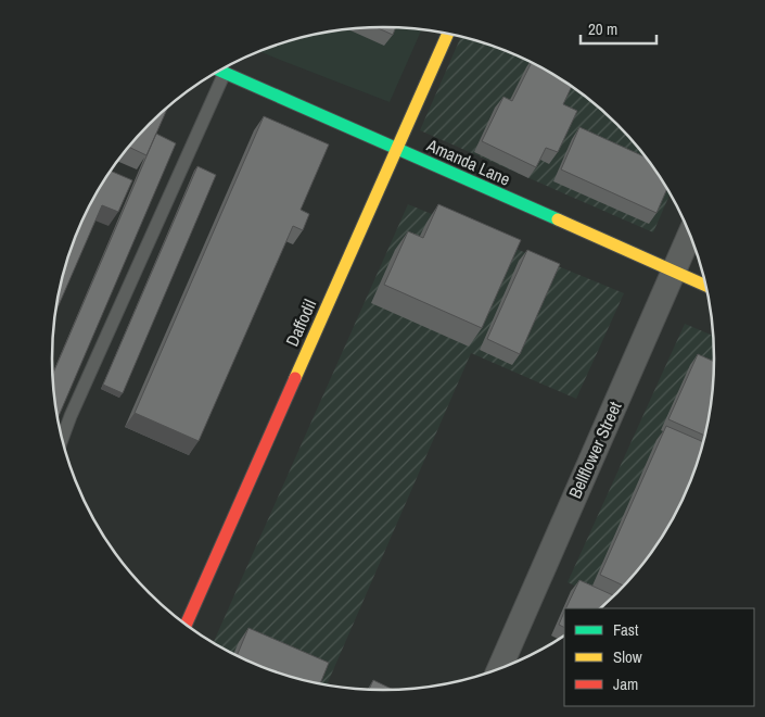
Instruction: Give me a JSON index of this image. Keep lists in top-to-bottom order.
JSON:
{
  "streets": {
    "street": ["Amanda Lane", "Daffodil", "Bellflower Street"]
  },
  "crossings": [
    ["Amanda Lane", "Daffodil"],
    ["Amanda Lane", "Bellflower Street"]
  ],
  "legend": ["Fast", "Slow", "Jam"],
  "scale_bar": "20 m"
}
